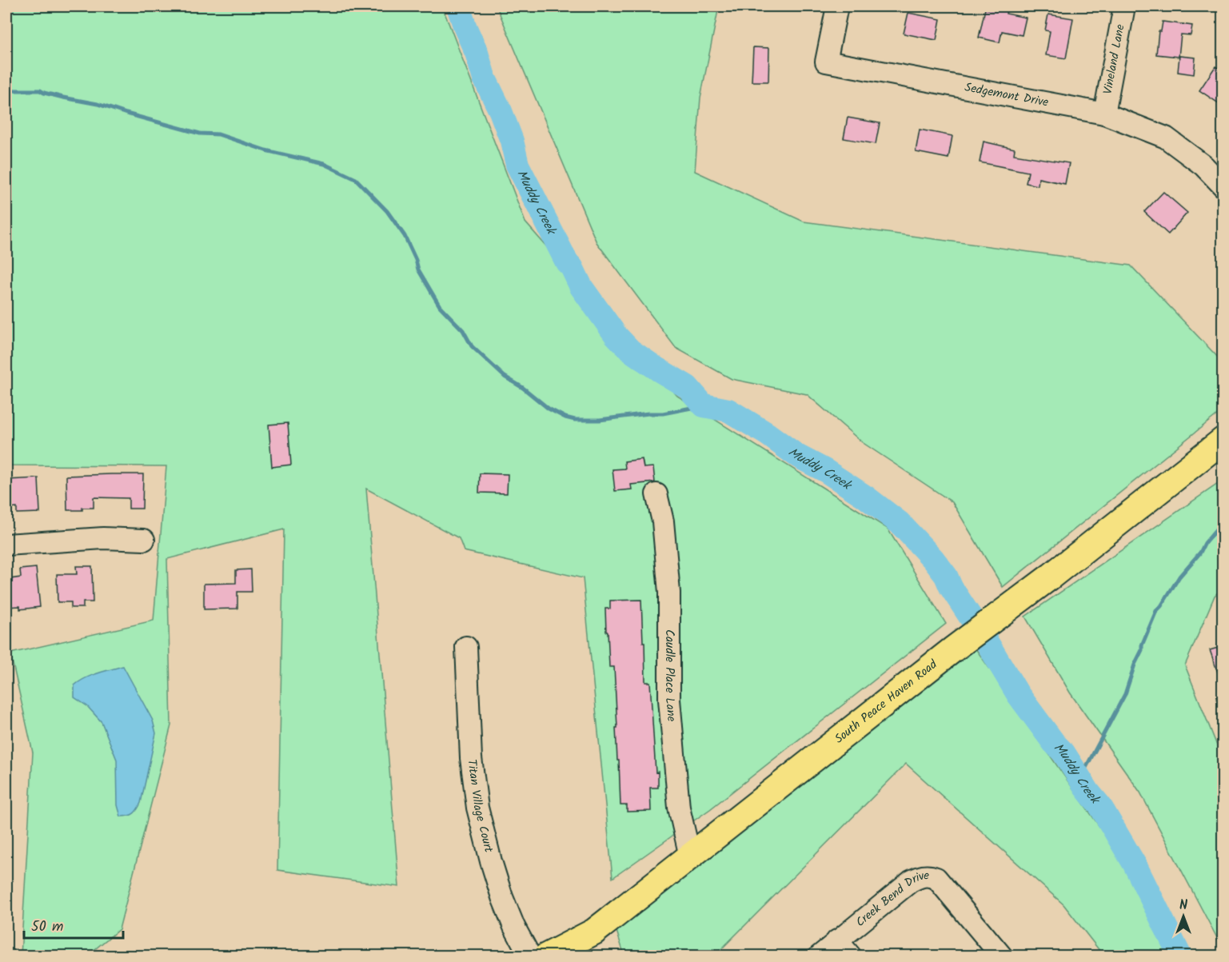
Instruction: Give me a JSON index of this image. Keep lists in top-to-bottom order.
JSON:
{
  "streets": {
    "main road": ["South Peace Haven Road"],
    "street": [
      "Vineland Lane",
      "Sedgemont Drive",
      "Caudle Place Lane",
      "Titan Village Court",
      "Creek Bend Drive"
    ]
  },
  "crossings": [
    ["Vineland Lane", "Sedgemont Drive"],
    ["Caudle Place Lane", "South Peace Haven Road"]
  ],
  "water": ["Muddy Creek"],
  "scale_bar": "50 m",
  "north": "top"
}
